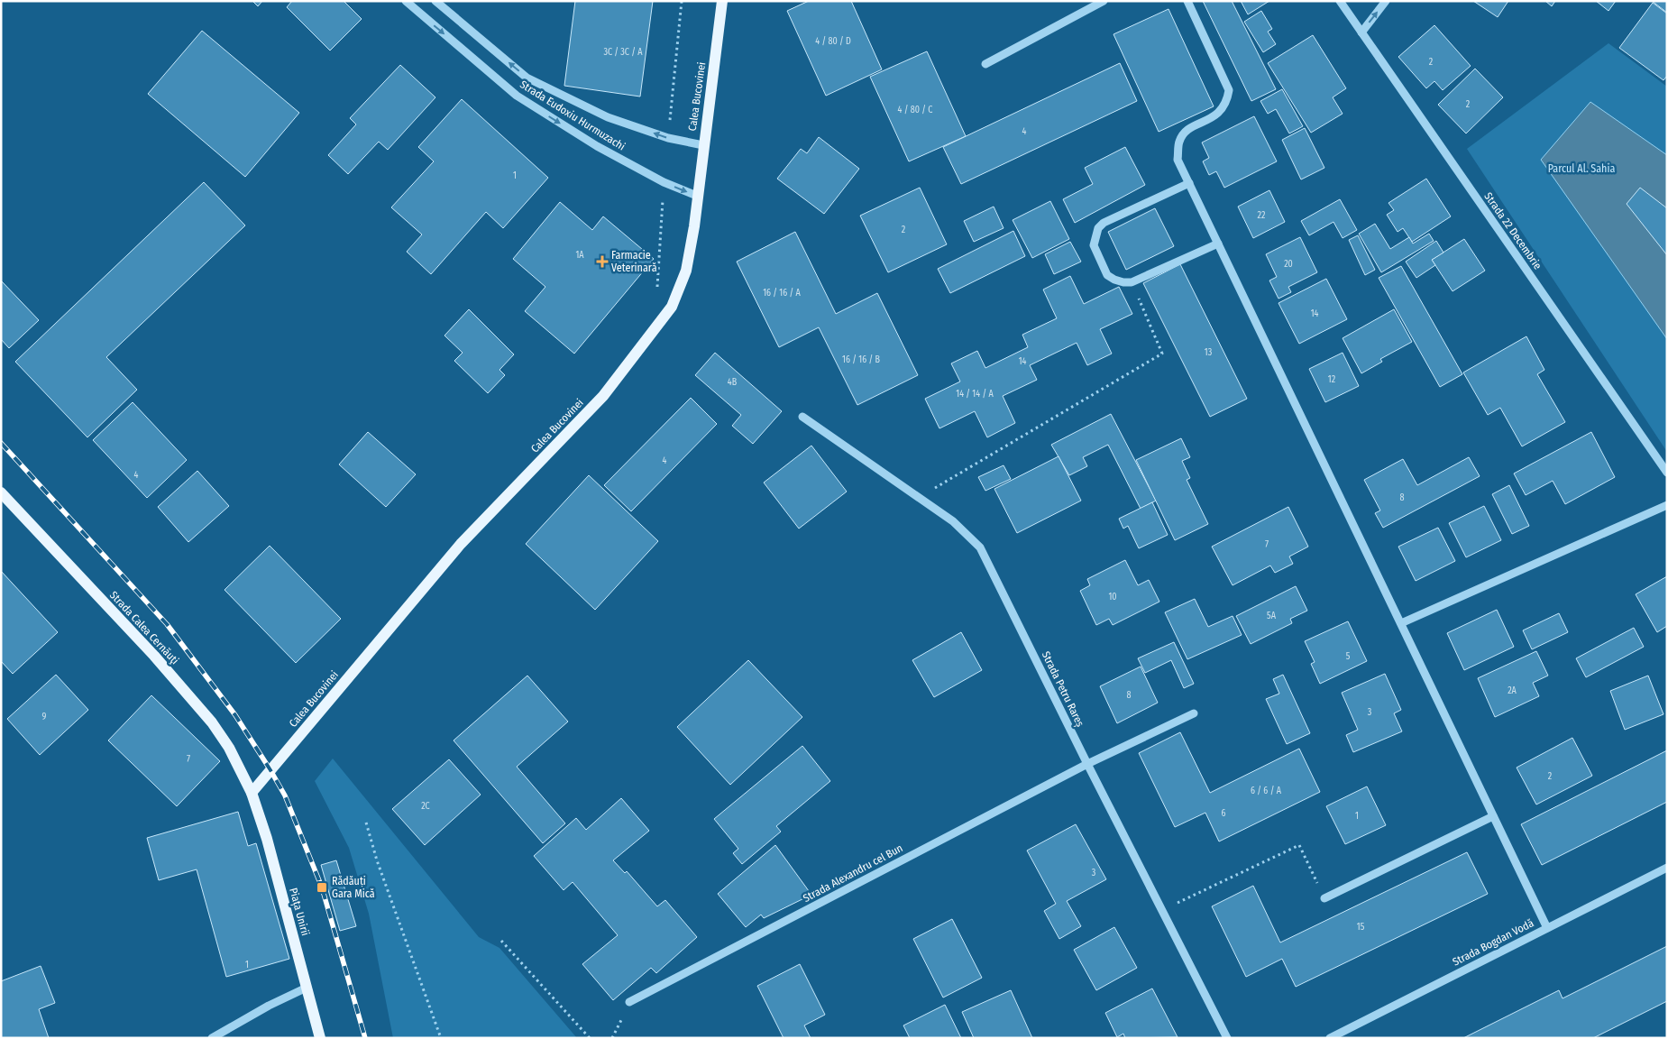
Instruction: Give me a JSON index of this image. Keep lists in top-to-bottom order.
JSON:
{
  "streets": {
    "main road": ["Calea Bucovinei", "Strada Calea Cernăuţi", "Piața Unirii"],
    "street": [
      "Strada Eudoxiu Hurmuzachi",
      "Strada 22 Decembrie",
      "Strada Petru Rareș",
      "Strada Alexandru cel Bun",
      "Strada Bogdan Vodă"
    ]
  },
  "crossings": [
    ["Calea Bucovinei", "Strada Eudoxiu Hurmuzachi"],
    ["Calea Bucovinei", "Strada Calea Cernăuţi"],
    ["Calea Bucovinei", "Piața Unirii"],
    ["Strada Calea Cernăuţi", "Piața Unirii"],
    ["Strada Petru Rareș", "Strada Alexandru cel Bun"]
  ],
  "parks": ["Parcul Al. Sahia"],
  "places": {
    "health": ["Farmacie Veterinară"],
    "transit": ["Rădăuți Gara Mică"]
  },
  "house_numbers": [
    "4 / 80 / D",
    "3C / 3C / A",
    "2",
    "2",
    "4 / 80 / C",
    "4",
    "1",
    "22",
    "2",
    "1A",
    "20",
    "16 / 16 / A",
    "14",
    "13",
    "16 / 16 / B",
    "14",
    "12",
    "4B",
    "14 / 14 / A",
    "4",
    "4",
    "8",
    "7",
    "10",
    "5A",
    "5",
    "2A",
    "8",
    "3",
    "9",
    "7",
    "2",
    "6 / 6 / A",
    "2C",
    "6",
    "1",
    "3",
    "15",
    "1"
  ]
}
